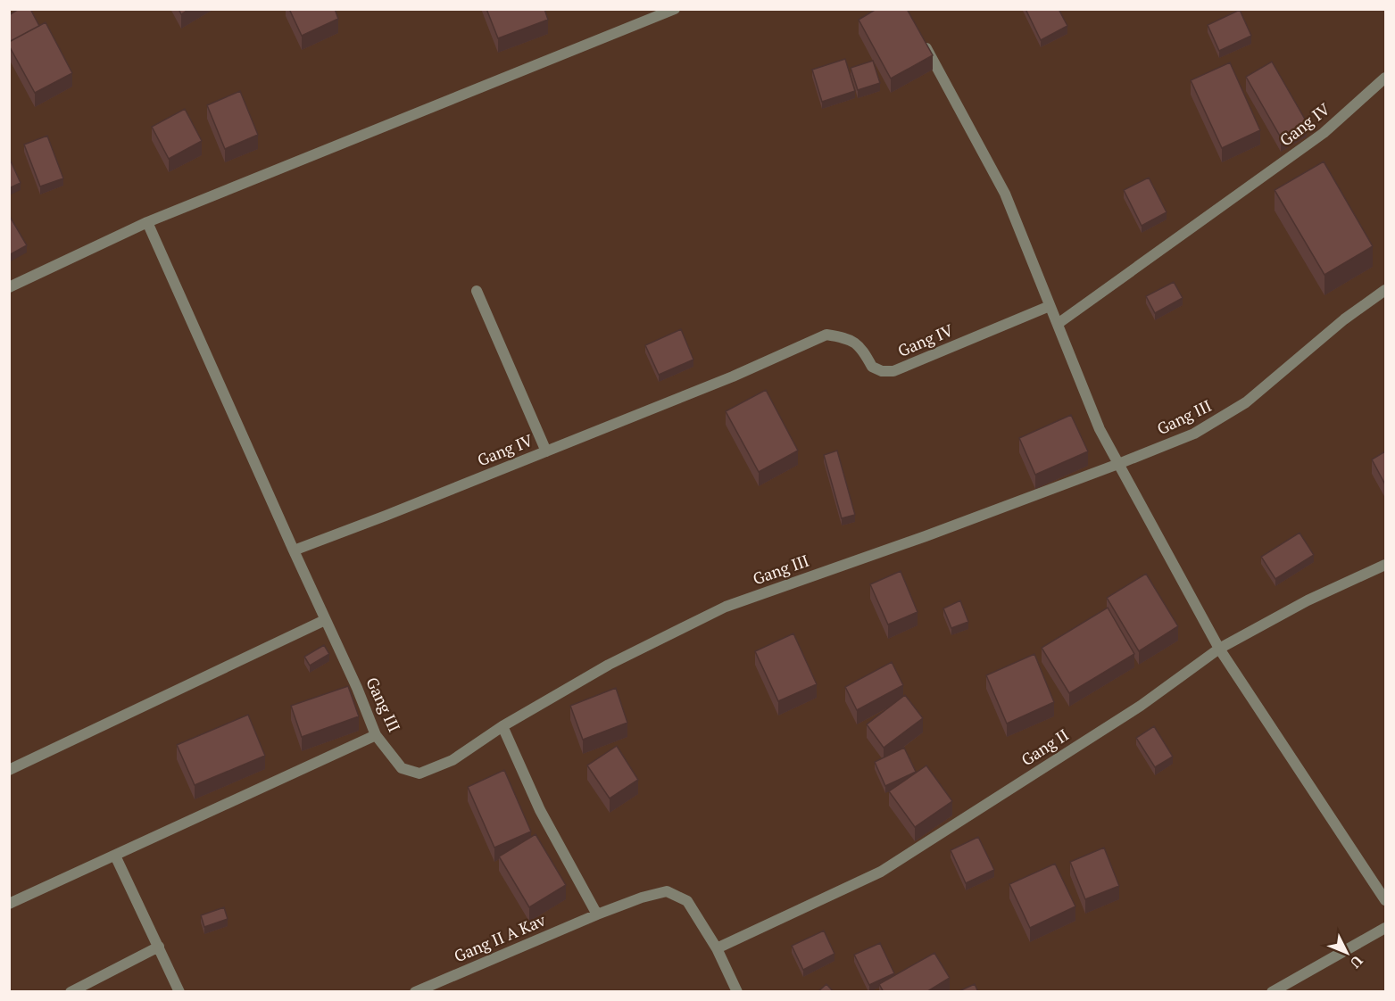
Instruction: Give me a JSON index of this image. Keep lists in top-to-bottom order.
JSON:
{
  "streets": {
    "street": [
      "Gang IV",
      "Gang III",
      "Gang II",
      "Gang II A Kav"
    ]
  },
  "crossings": [
    ["Gang IV", "Gang III"],
    ["Gang II", "Gang II A Kav"]
  ],
  "north": "bottom right"
}
